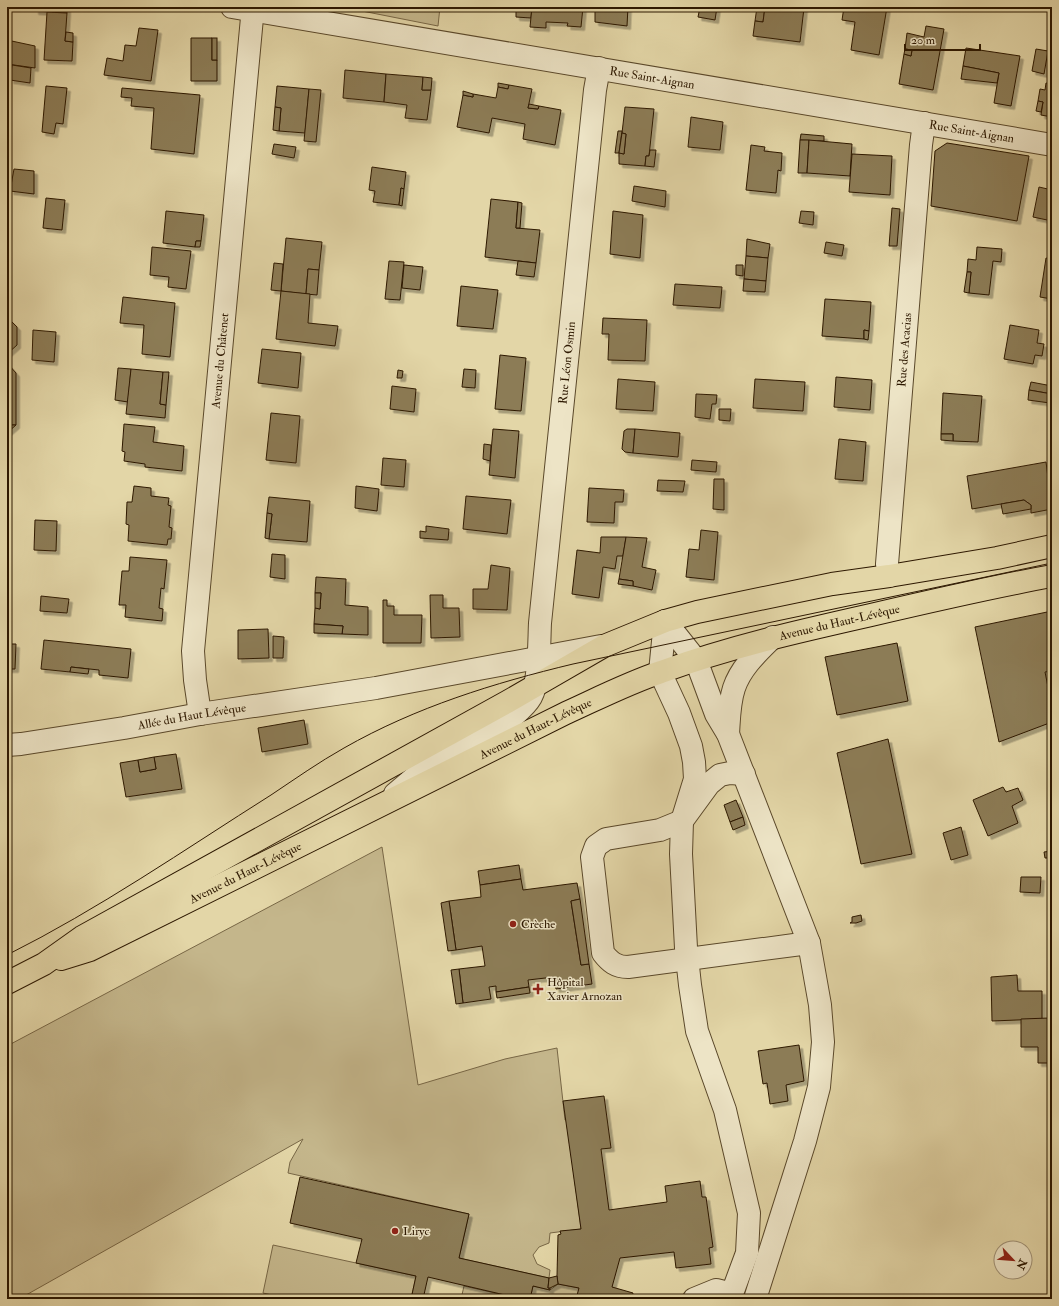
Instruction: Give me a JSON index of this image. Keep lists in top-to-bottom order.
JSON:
{
  "streets": {
    "main road": ["Avenue du Haut-Lévêque"],
    "street": [
      "Rue Saint-Aignan",
      "Rue des Acacias",
      "Avenue du Châtenet",
      "Rue Léon Osmin",
      "Allée du Haut Lévêque"
    ]
  },
  "crossings": [
    ["Rue Saint-Aignan", "Rue des Acacias"],
    ["Rue Saint-Aignan", "Avenue du Châtenet"],
    ["Rue Saint-Aignan", "Rue Léon Osmin"],
    ["Rue des Acacias", "Avenue du Haut-Lévêque"],
    ["Avenue du Châtenet", "Allée du Haut Lévêque"],
    ["Rue Léon Osmin", "Avenue du Haut-Lévêque"],
    ["Avenue du Haut-Lévêque", "Allée du Haut Lévêque"]
  ],
  "places": {
    "other": ["Crèche", "Liryc"],
    "health": ["Hôpital Xavier Arnozan"]
  },
  "scale_bar": "20 m",
  "north": "bottom right"
}
